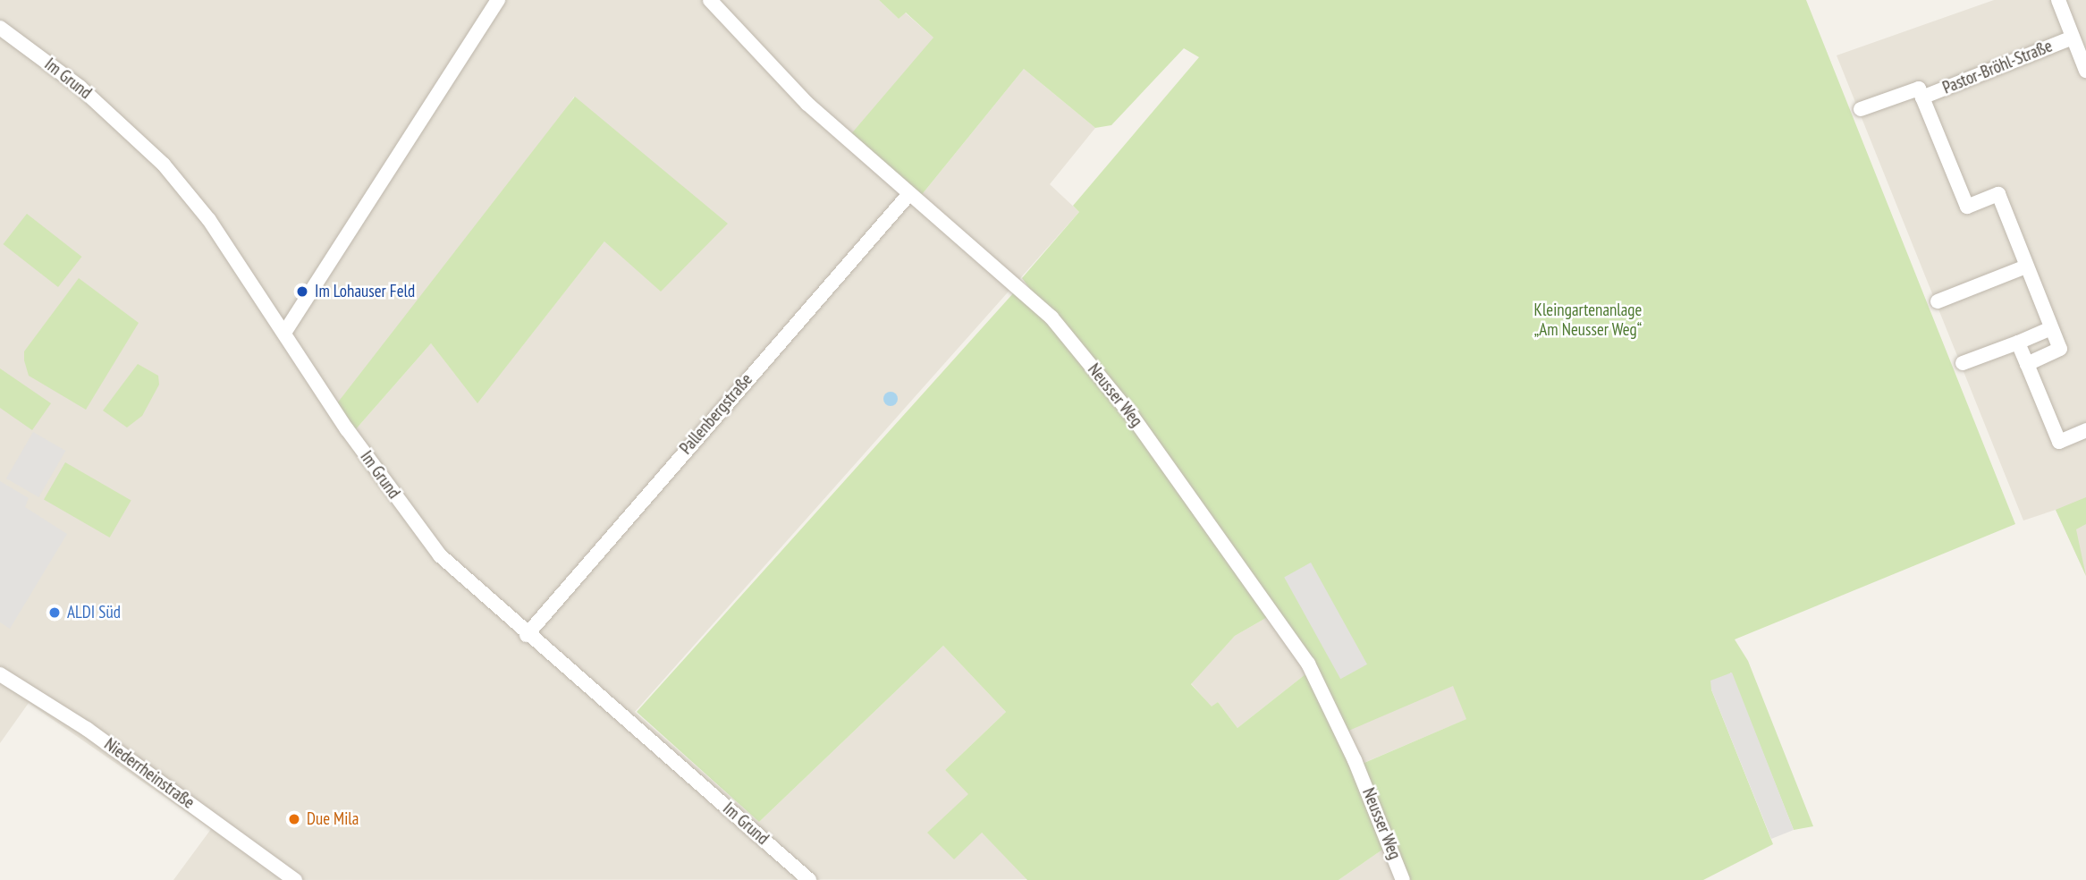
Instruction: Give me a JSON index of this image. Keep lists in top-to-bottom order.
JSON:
{
  "streets": {
    "street": [
      "Pastor-Bröhl-Straße",
      "Im Grund",
      "Neusser Weg",
      "Pallenbergstraße",
      "Niederrheinstraße"
    ]
  },
  "crossings": [
    ["Im Grund", "Pallenbergstraße"],
    ["Neusser Weg", "Pallenbergstraße"]
  ],
  "parks": ["Kleingartenanlage „Am Neusser Weg“"],
  "places": ["Im Lohauser Feld", "ALDI Süd", "Due Mila"]
}
